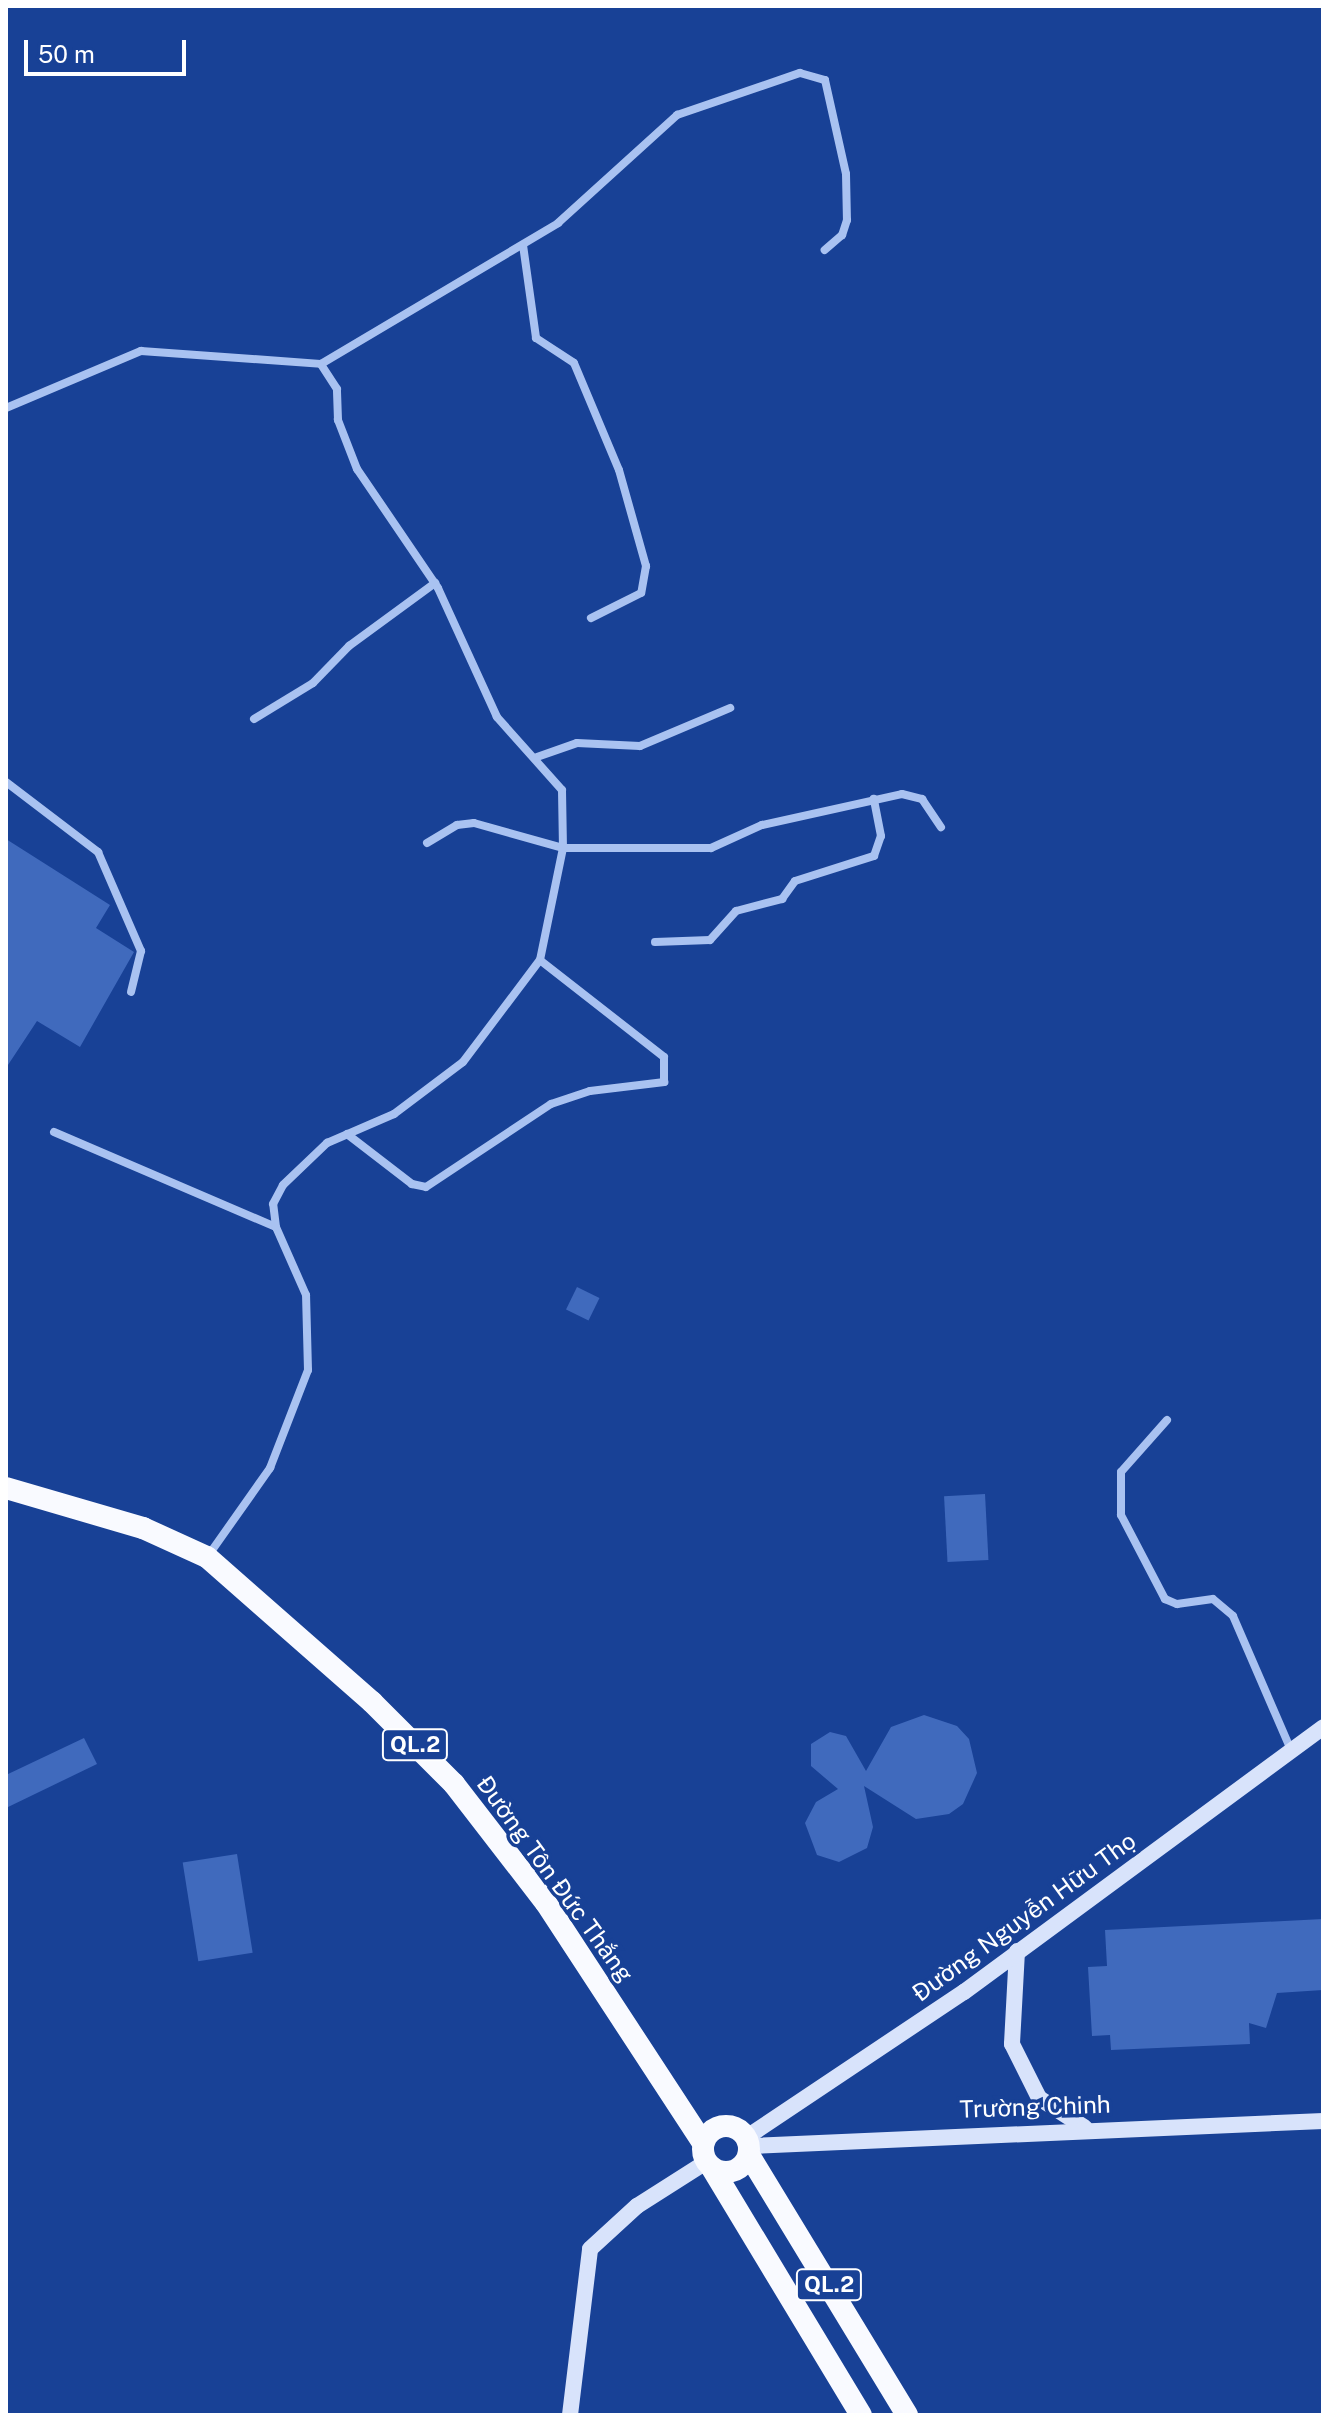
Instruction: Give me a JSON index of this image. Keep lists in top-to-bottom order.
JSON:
{
  "streets": {
    "highway": ["QL.2", "Đường Tôn Đức Thắng"],
    "main road": ["Đường Nguyễn Hữu Thọ", "Trường Chinh"]
  },
  "crossings": [
    ["QL.2", "Đường Tôn Đức Thắng"],
    ["QL.2", "Đường Nguyễn Hữu Thọ"],
    ["QL.2", "Trường Chinh"],
    ["Đường Nguyễn Hữu Thọ", "Trường Chinh"]
  ],
  "scale_bar": "50 m"
}
